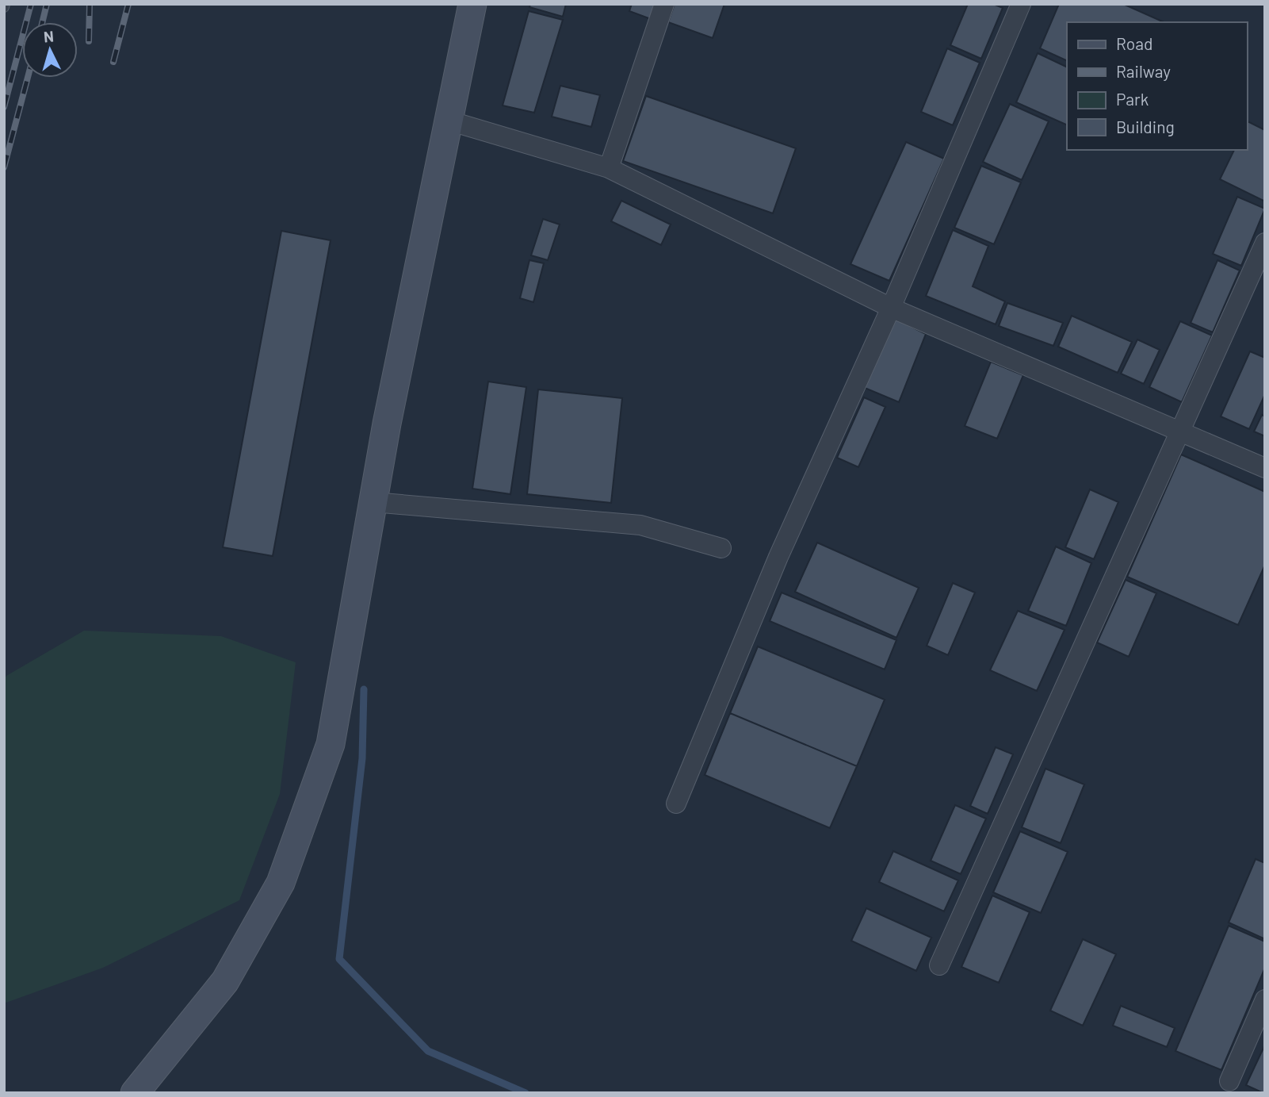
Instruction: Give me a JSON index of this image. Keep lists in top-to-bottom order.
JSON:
{
  "legend": [
    "Road",
    "Railway",
    "Park",
    "Building"
  ],
  "north": "top"
}
